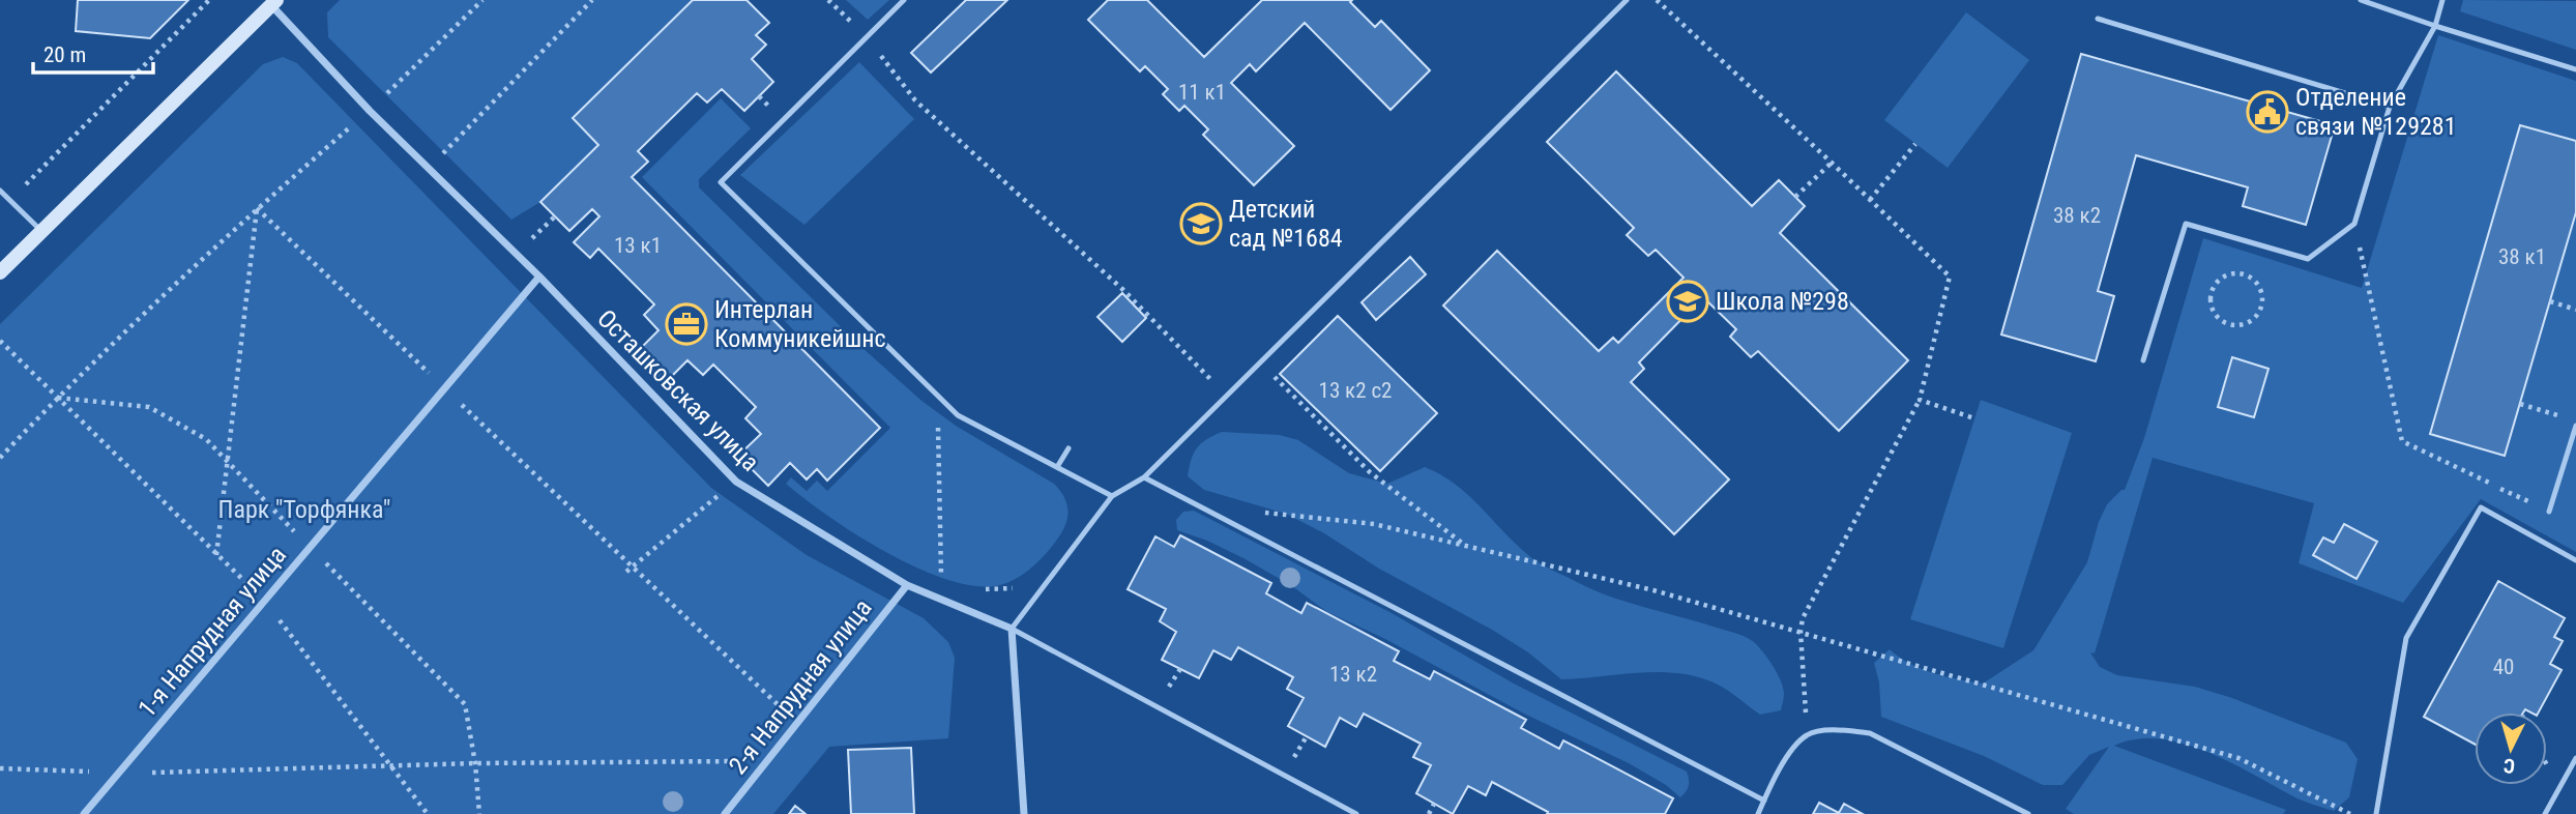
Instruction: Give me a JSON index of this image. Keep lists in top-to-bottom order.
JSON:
{
  "streets": {
    "street": ["Осташковская улица", "1-я Напрудная улица", "2-я Напрудная улица"]
  },
  "crossings": [
    ["Осташковская улица", "1-я Напрудная улица"],
    ["Осташковская улица", "2-я Напрудная улица"]
  ],
  "parks": ["Парк \"Торфянка\""],
  "places": {
    "public building": ["Отделение связи №129281"],
    "school or university": ["Детский сад №1684", "Школа №298"],
    "office": ["Интерлан Коммуникейшнс"]
  },
  "house_numbers": [
    "11 к1",
    "38 к2",
    "13 к1",
    "38 к1",
    "13 к2 с2",
    "40",
    "13 к2"
  ],
  "scale_bar": "20 m",
  "north": "bottom"
}
